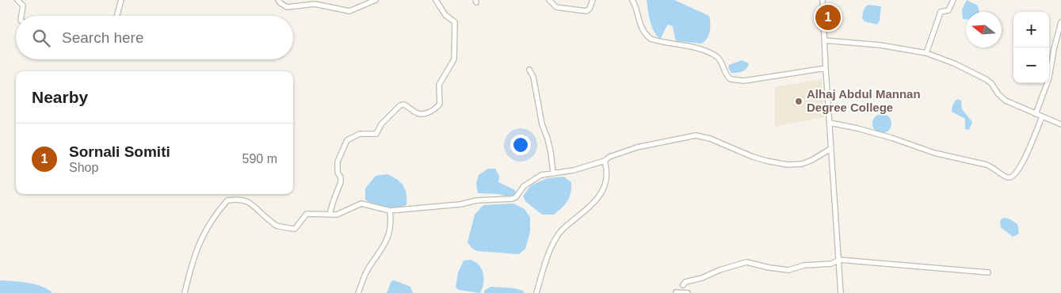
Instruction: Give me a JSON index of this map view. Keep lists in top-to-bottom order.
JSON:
{
  "places": ["Alhaj Abdul Mannan Degree College"],
  "north": "left",
  "page": {
    "pins": "1",
    "map_buttons": ["+", "−"],
    "search": "Search here",
    "heading": "Nearby",
    "list": [
      {
        "mark": "1",
        "name": "Sornali Somiti",
        "note": "Shop",
        "value": "590 m"
      }
    ]
  }
}
